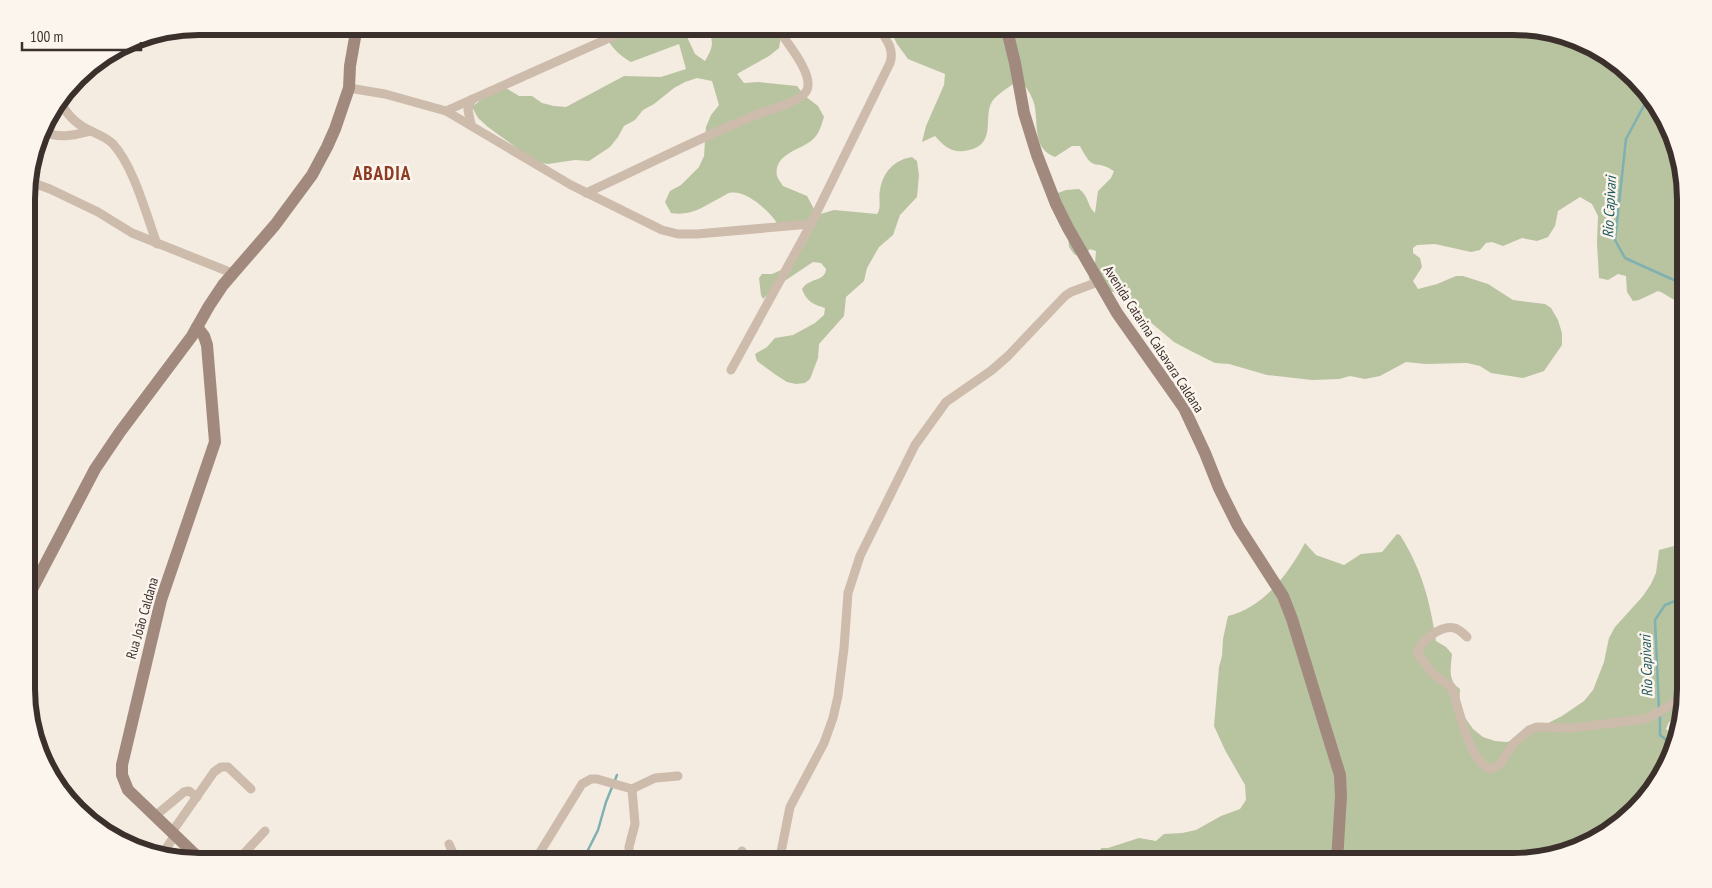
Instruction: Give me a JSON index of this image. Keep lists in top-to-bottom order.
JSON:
{
  "streets": {
    "street": ["Avenida Catarina Calsavara Caldana", "Rua João Caldana"]
  },
  "districts": ["ABADIA"],
  "water": ["Rio Capivari"],
  "scale_bar": "100 m"
}
